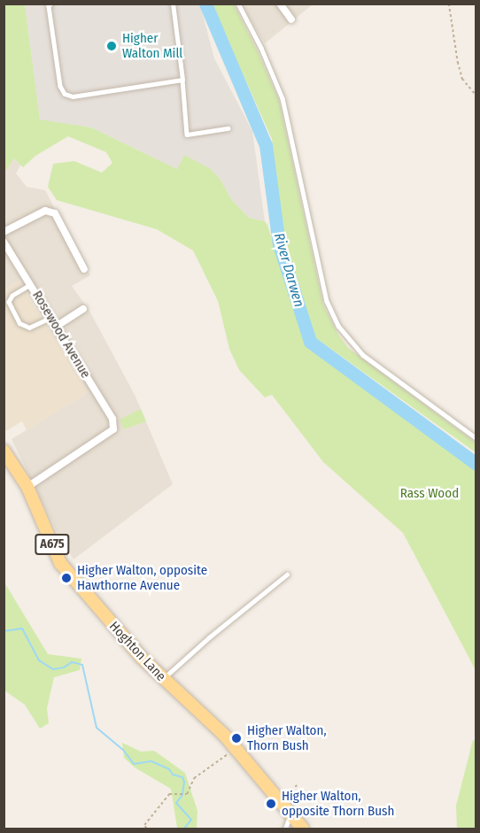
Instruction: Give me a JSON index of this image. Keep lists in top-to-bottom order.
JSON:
{
  "streets": {
    "main road": ["A675", "Hoghton Lane"],
    "street": ["Rosewood Avenue"]
  },
  "crossings": [
    ["Rosewood Avenue", "Hoghton Lane"]
  ],
  "water": ["River Darwen"],
  "parks": ["Rass Wood"],
  "places": [
    "Higher Walton Mill",
    "Higher Walton, opposite Hawthorne Avenue",
    "Higher Walton, Thorn Bush",
    "Higher Walton, opposite Thorn Bush"
  ]
}
